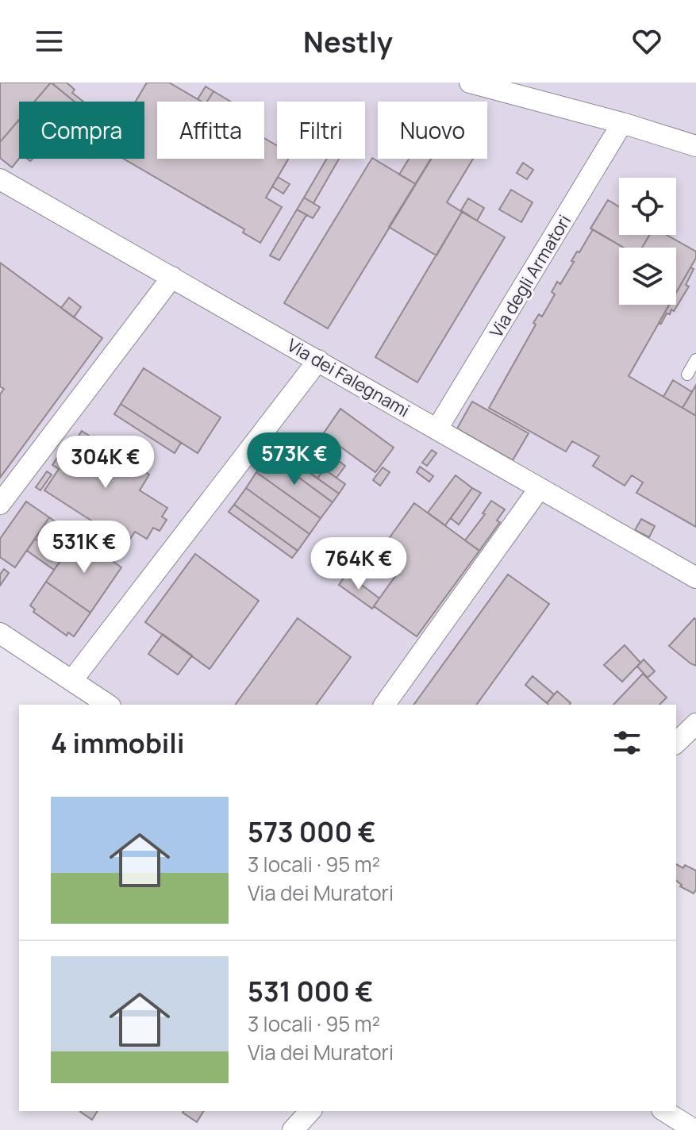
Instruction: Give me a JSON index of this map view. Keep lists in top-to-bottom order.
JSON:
{
  "streets": {
    "street": ["Via degli Armatori", "Via dei Falegnami"]
  },
  "crossings": [
    ["Via degli Armatori", "Via dei Falegnami"]
  ],
  "page": {
    "header": "Nestly",
    "chip": [
      "Compra",
      "Affitta",
      "Filtri",
      "Nuovo"
    ],
    "price": [
      "573K €",
      "304K €",
      "531K €",
      "764K €"
    ],
    "heading": "4 immobili",
    "list": [
      {
        "name": "573 000 €",
        "note": "3 locali · 95 m² · Via dei Muratori"
      },
      {
        "name": "531 000 €",
        "note": "3 locali · 95 m² · Via dei Muratori"
      }
    ]
  }
}
